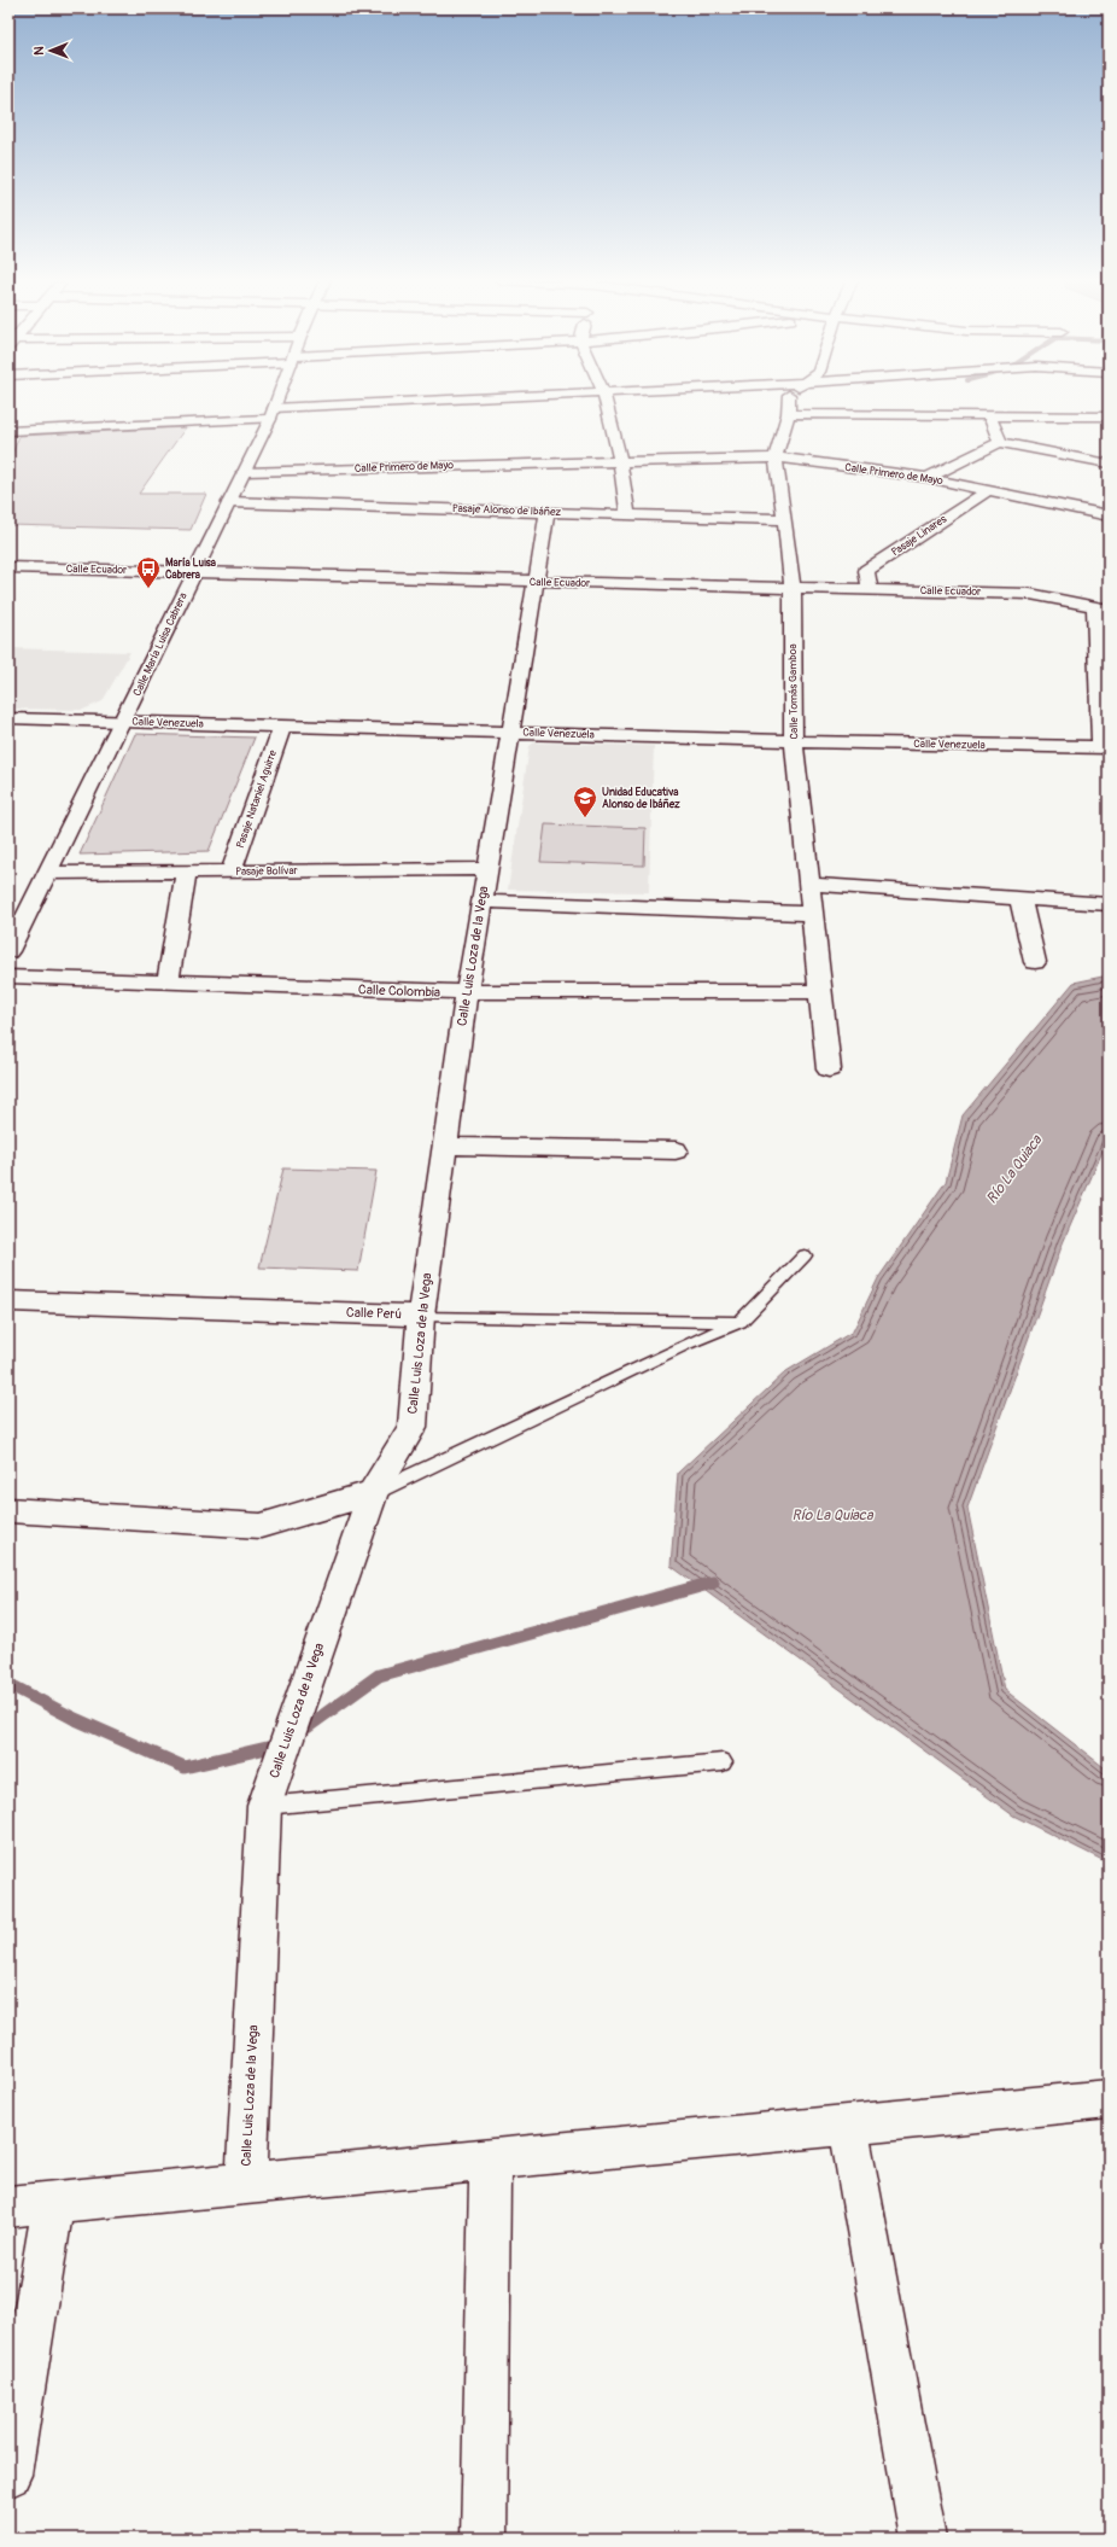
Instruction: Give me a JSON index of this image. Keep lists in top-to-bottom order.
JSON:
{
  "streets": {
    "street": [
      "Calle Primero de Mayo",
      "Pasaje Alonso de Ibáñez",
      "Pasaje Linares",
      "Calle Ecuador",
      "Calle María Luisa Cabrera",
      "Calle Tomás Gamboa",
      "Calle Venezuela",
      "Pasaje Nataniel Aguirre",
      "Pasaje Bolívar",
      "Calle Luis Loza de la Vega",
      "Calle Colombia",
      "Calle Perú"
    ]
  },
  "crossings": [
    ["Calle Primero de Mayo", "Pasaje Linares"],
    ["Calle Primero de Mayo", "Calle María Luisa Cabrera"],
    ["Calle Primero de Mayo", "Calle Tomás Gamboa"],
    ["Pasaje Alonso de Ibáñez", "Calle María Luisa Cabrera"],
    ["Pasaje Alonso de Ibáñez", "Calle Tomás Gamboa"],
    ["Pasaje Alonso de Ibáñez", "Calle Luis Loza de la Vega"],
    ["Pasaje Linares", "Calle Ecuador"],
    ["Calle Ecuador", "Calle María Luisa Cabrera"],
    ["Calle Ecuador", "Calle Tomás Gamboa"],
    ["Calle Ecuador", "Calle Luis Loza de la Vega"],
    ["Calle María Luisa Cabrera", "Calle Venezuela"],
    ["Calle María Luisa Cabrera", "Pasaje Bolívar"],
    ["Calle Tomás Gamboa", "Calle Venezuela"],
    ["Calle Tomás Gamboa", "Calle Colombia"],
    ["Calle Venezuela", "Pasaje Nataniel Aguirre"],
    ["Calle Venezuela", "Calle Luis Loza de la Vega"],
    ["Pasaje Nataniel Aguirre", "Pasaje Bolívar"],
    ["Pasaje Bolívar", "Calle Luis Loza de la Vega"],
    ["Calle Luis Loza de la Vega", "Calle Colombia"],
    ["Calle Luis Loza de la Vega", "Calle Perú"]
  ],
  "water": ["Río La Quiaca"],
  "places": {
    "bus stop": ["María Luisa Cabrera"],
    "school or university": ["Unidad Educativa Alonso de Ibáñez"]
  },
  "north": "left"
}
